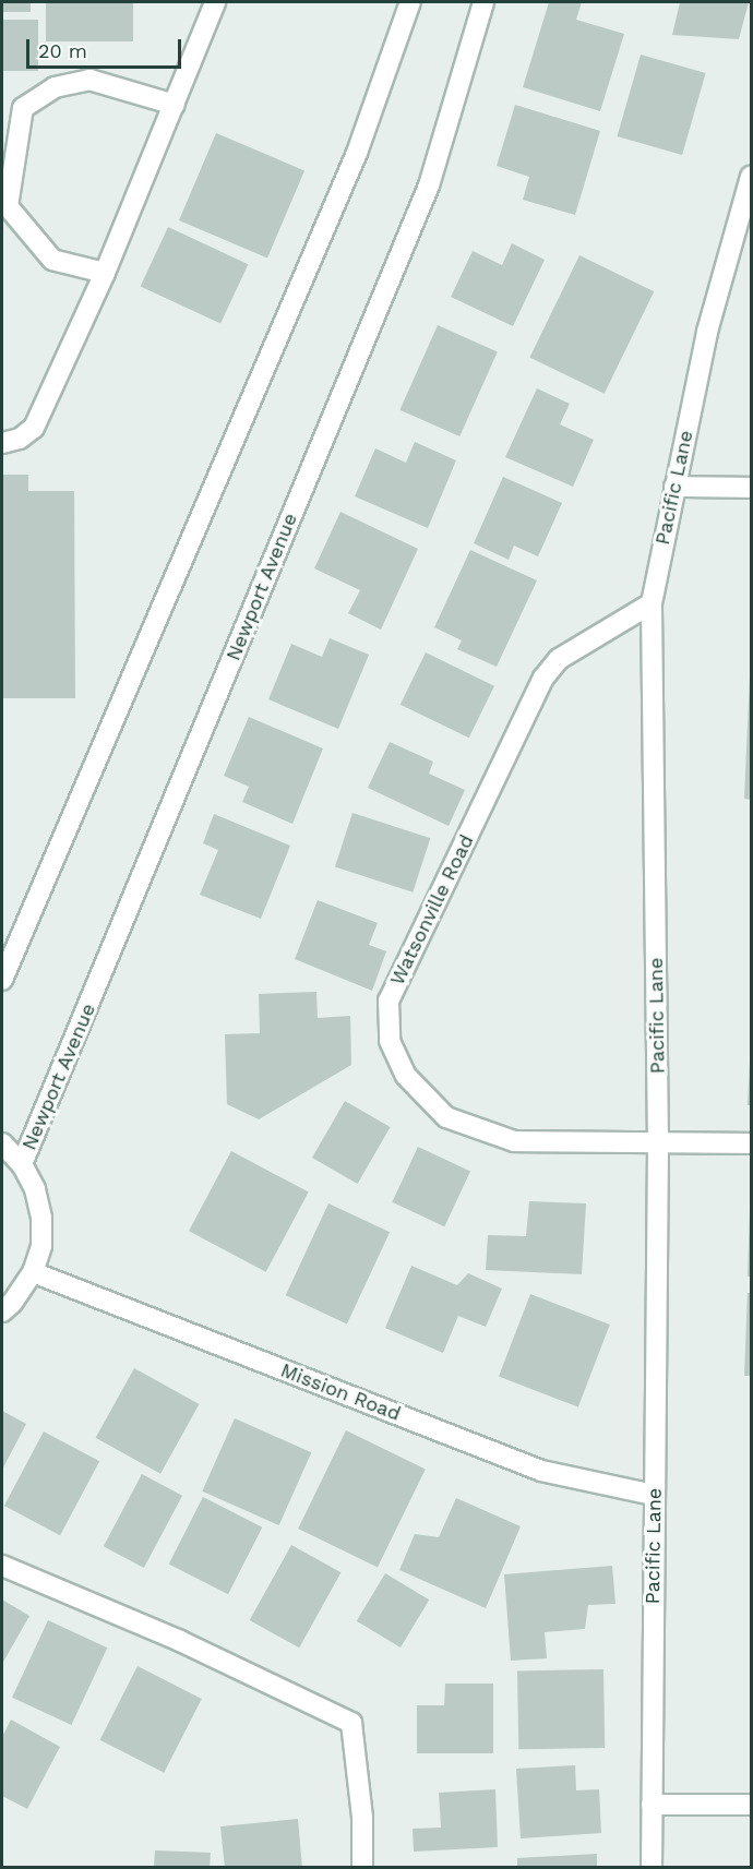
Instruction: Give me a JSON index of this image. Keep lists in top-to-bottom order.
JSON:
{
  "streets": {
    "street": [
      "Pacific Lane",
      "Newport Avenue",
      "Watsonville Road",
      "Mission Road"
    ]
  },
  "crossings": [
    ["Pacific Lane", "Watsonville Road"],
    ["Pacific Lane", "Mission Road"]
  ],
  "scale_bar": "20 m"
}
